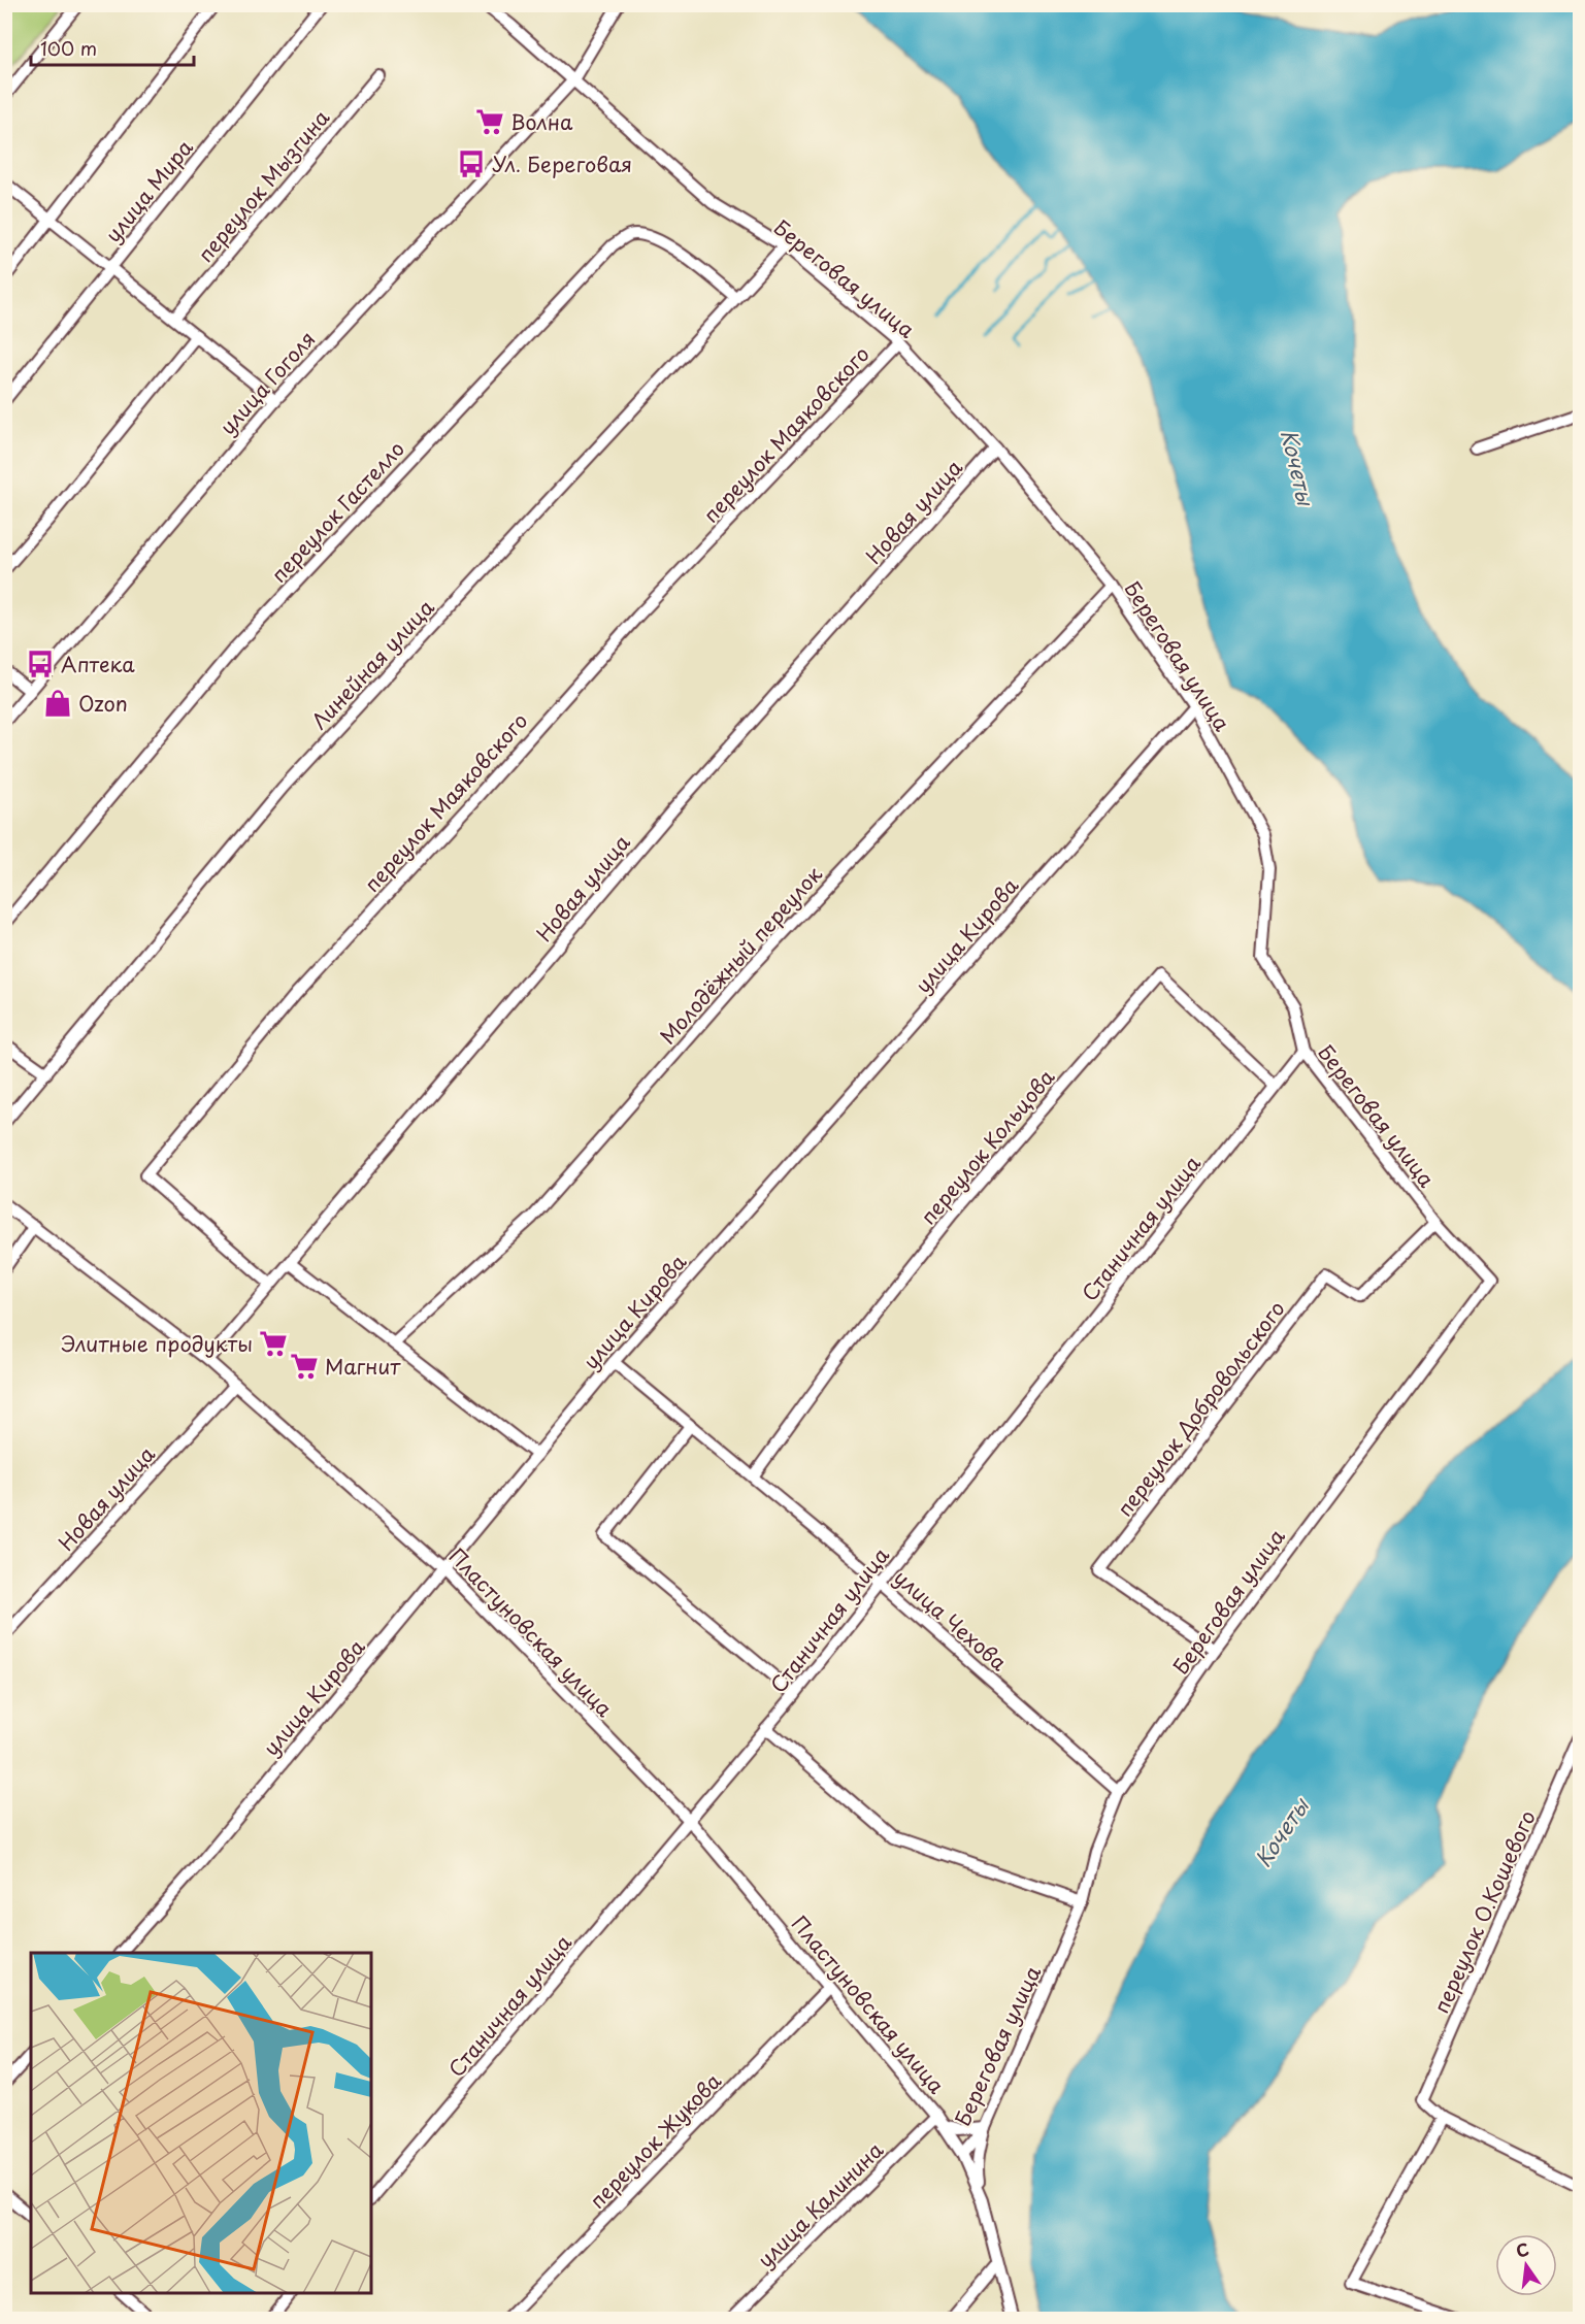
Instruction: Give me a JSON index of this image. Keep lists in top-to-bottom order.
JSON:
{
  "streets": {
    "street": [
      "переулок Мызгина",
      "улица Мира",
      "Береговая улица",
      "улица Гоголя",
      "переулок Маяковского",
      "переулок Гастелло",
      "Новая улица",
      "Линейная улица",
      "улица Кирова",
      "Молодёжный переулок",
      "переулок Кольцова",
      "Станичная улица",
      "переулок Добровольского",
      "улица Чехова",
      "Пластуновская улица",
      "переулок О.Кошевого",
      "переулок Жукова",
      "улица Калинина"
    ]
  },
  "crossings": [
    ["Береговая улица", "улица Гоголя"],
    ["Береговая улица", "переулок Маяковского"],
    ["Береговая улица", "Новая улица"],
    ["Береговая улица", "Линейная улица"],
    ["Береговая улица", "улица Кирова"],
    ["Береговая улица", "Молодёжный переулок"],
    ["Береговая улица", "Станичная улица"],
    ["Береговая улица", "переулок Добровольского"],
    ["Береговая улица", "улица Чехова"],
    ["Береговая улица", "Пластуновская улица"],
    ["переулок Маяковского", "Новая улица"],
    ["переулок Гастелло", "Линейная улица"],
    ["Новая улица", "Пластуновская улица"],
    ["улица Кирова", "улица Чехова"],
    ["улица Кирова", "Пластуновская улица"],
    ["переулок Кольцова", "Станичная улица"],
    ["переулок Кольцова", "улица Чехова"],
    ["Станичная улица", "улица Чехова"],
    ["Станичная улица", "Пластуновская улица"],
    ["Пластуновская улица", "переулок Жукова"],
    ["Пластуновская улица", "улица Калинина"]
  ],
  "water": ["Кочеты"],
  "places": {
    "supermarket": ["Волна", "Элитные продукты", "Магнит"],
    "bus stop": ["Ул. Береговая", "Аптека"],
    "shop": ["Ozon"]
  },
  "scale_bar": "100 m",
  "north": "top"
}
